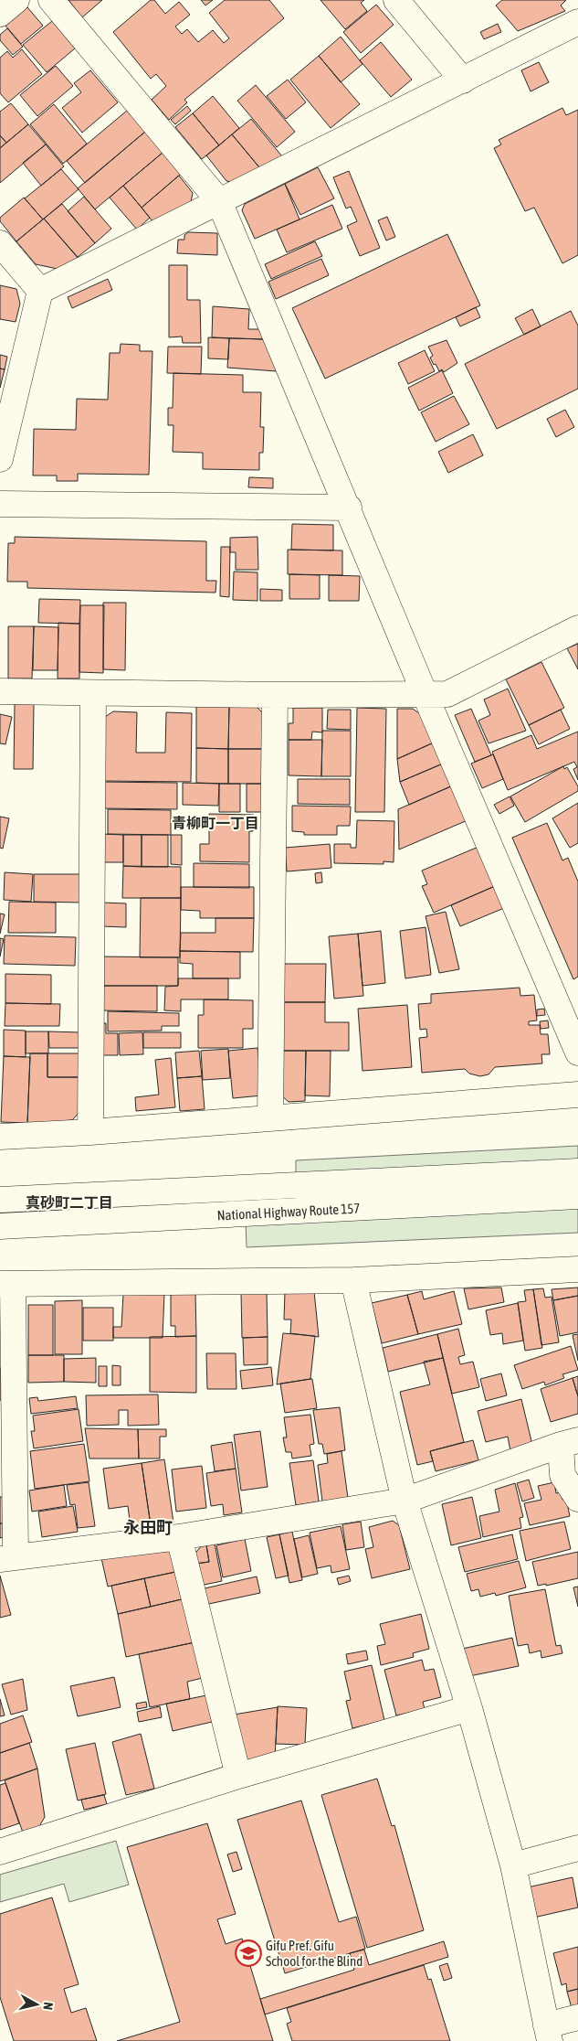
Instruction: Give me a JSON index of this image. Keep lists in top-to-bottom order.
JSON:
{
  "streets": {
    "main road": ["National Highway Route 157"]
  },
  "districts": ["青柳町一丁目", "真砂町二丁目", "永田町"],
  "places": {
    "school or university": ["Gifu Pref. Gifu School for the Blind"]
  },
  "north": "right"
}
